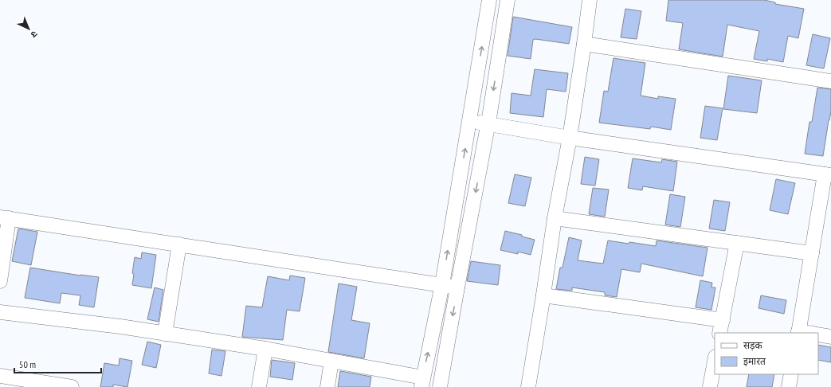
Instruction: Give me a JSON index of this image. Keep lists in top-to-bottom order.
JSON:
{
  "legend": ["सड़क", "इमारत"],
  "scale_bar": "50 m",
  "north": "bottom right"
}
